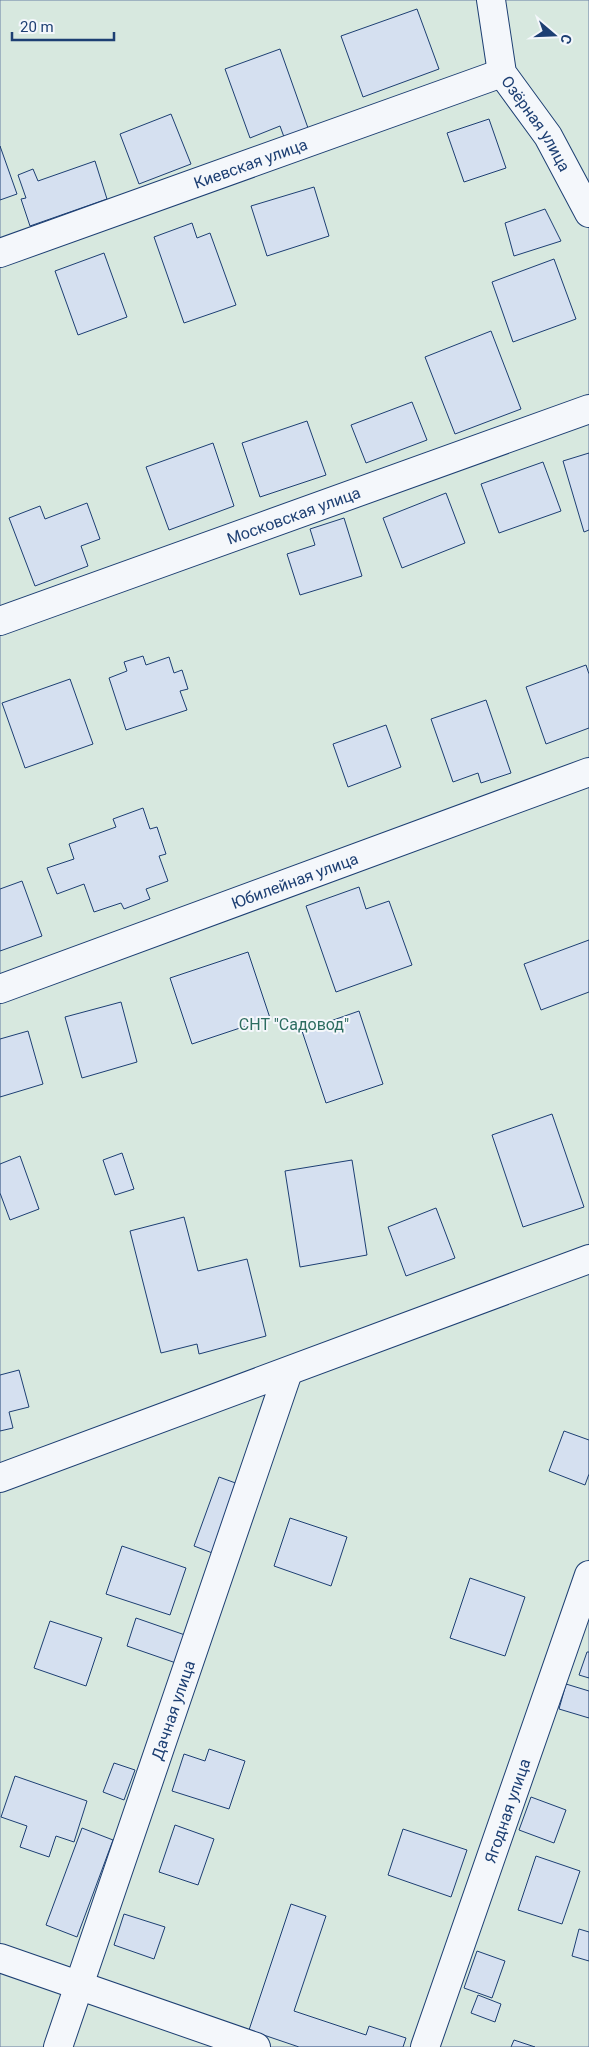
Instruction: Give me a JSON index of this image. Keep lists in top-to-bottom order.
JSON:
{
  "streets": {
    "street": [
      "Озёрная улица",
      "Киевская улица",
      "Московская улица",
      "Юбилейная улица",
      "Дачная улица",
      "Ягодная улица"
    ]
  },
  "crossings": [
    ["Озёрная улица", "Киевская улица"]
  ],
  "parks": ["СНТ \"Садовод\""],
  "scale_bar": "20 m",
  "north": "right"
}
